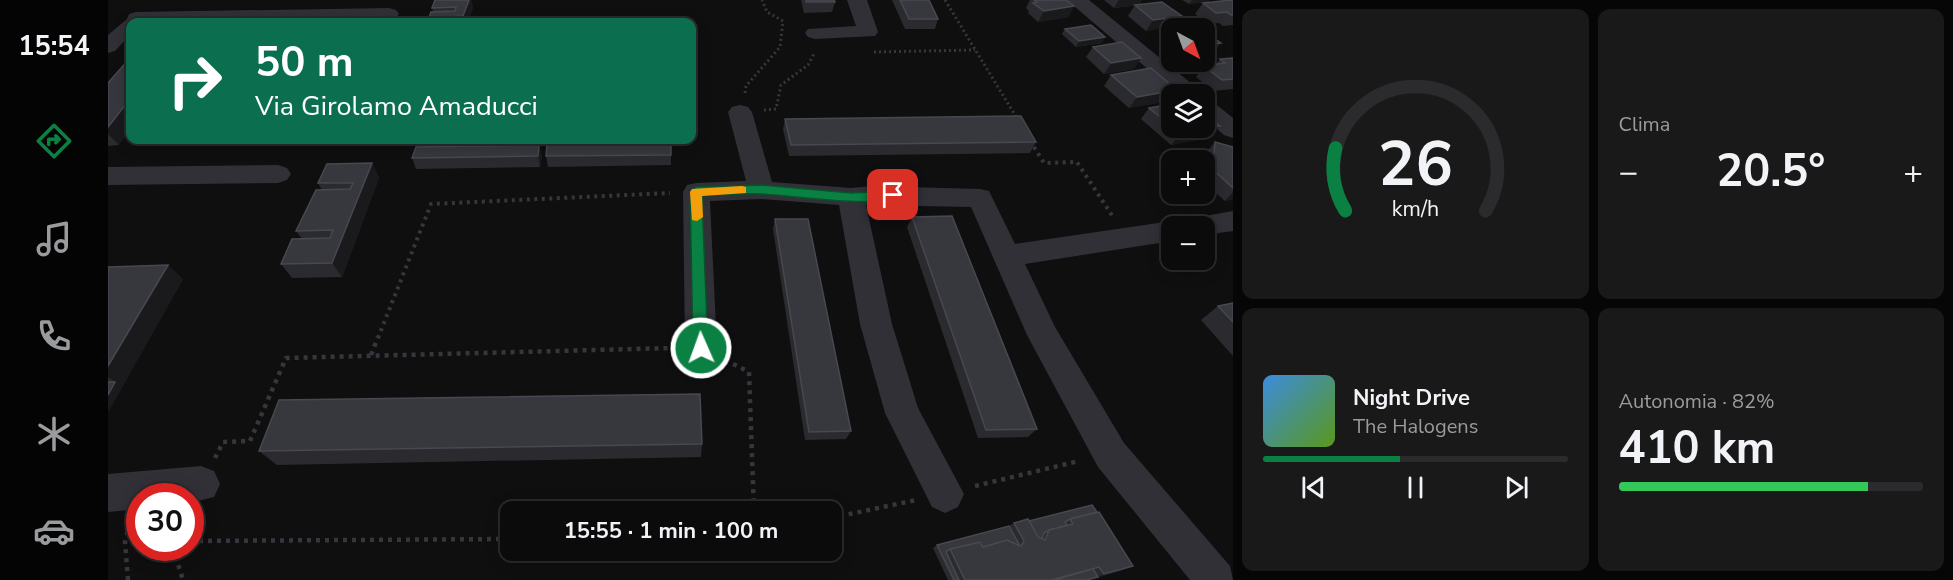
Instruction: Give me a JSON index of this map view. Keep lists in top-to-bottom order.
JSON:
{
  "north": "bottom right",
  "page": {
    "tabs": "15:54",
    "tile": [
      "Clima",
      ["Autonomia · 82%", "410 km"]
    ],
    "map_buttons": ["+", "−"],
    "turn": ["50 m", "Via Girolamo Amaducci"],
    "heat": ["−", "20.5°", "+"],
    "song": ["Night Drive", "The Halogens"],
    "limit": "30",
    "trip": "15:55 · 1 min · 100 m",
    "gauge": ["26", "km/h"]
  }
}
